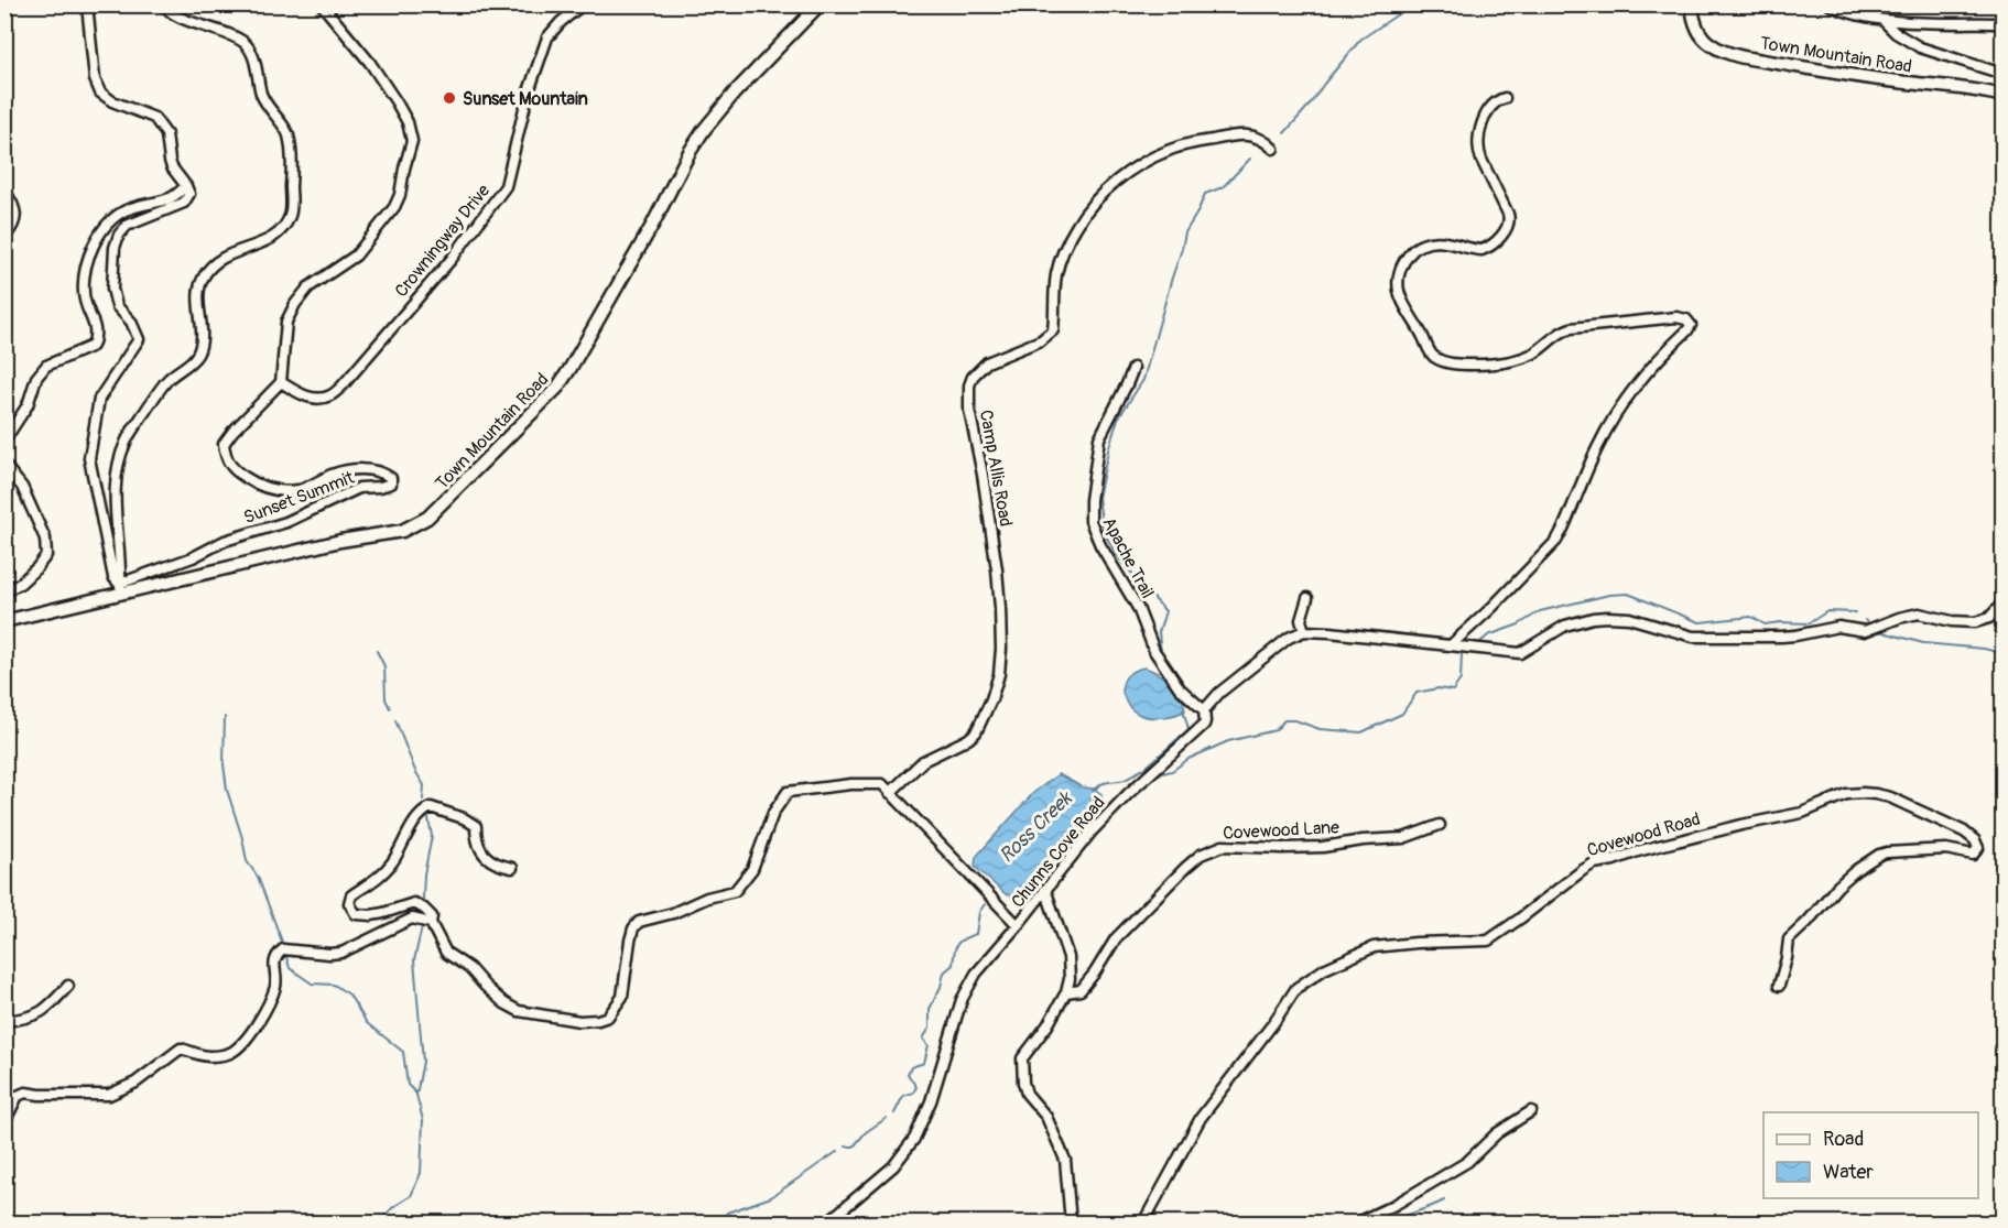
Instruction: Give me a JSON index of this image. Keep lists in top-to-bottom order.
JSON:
{
  "streets": {
    "main road": ["Town Mountain Road"],
    "street": [
      "Crowningway Drive",
      "Camp Allis Road",
      "Sunset Summit",
      "Apache Trail",
      "Covewood Lane",
      "Covewood Road",
      "Chunns Cove Road"
    ]
  },
  "crossings": [
    ["Town Mountain Road", "Sunset Summit"],
    ["Crowningway Drive", "Sunset Summit"],
    ["Apache Trail", "Chunns Cove Road"]
  ],
  "water": ["Ross Creek"],
  "places": ["Sunset Mountain"],
  "legend": ["Road", "Water"]
}
